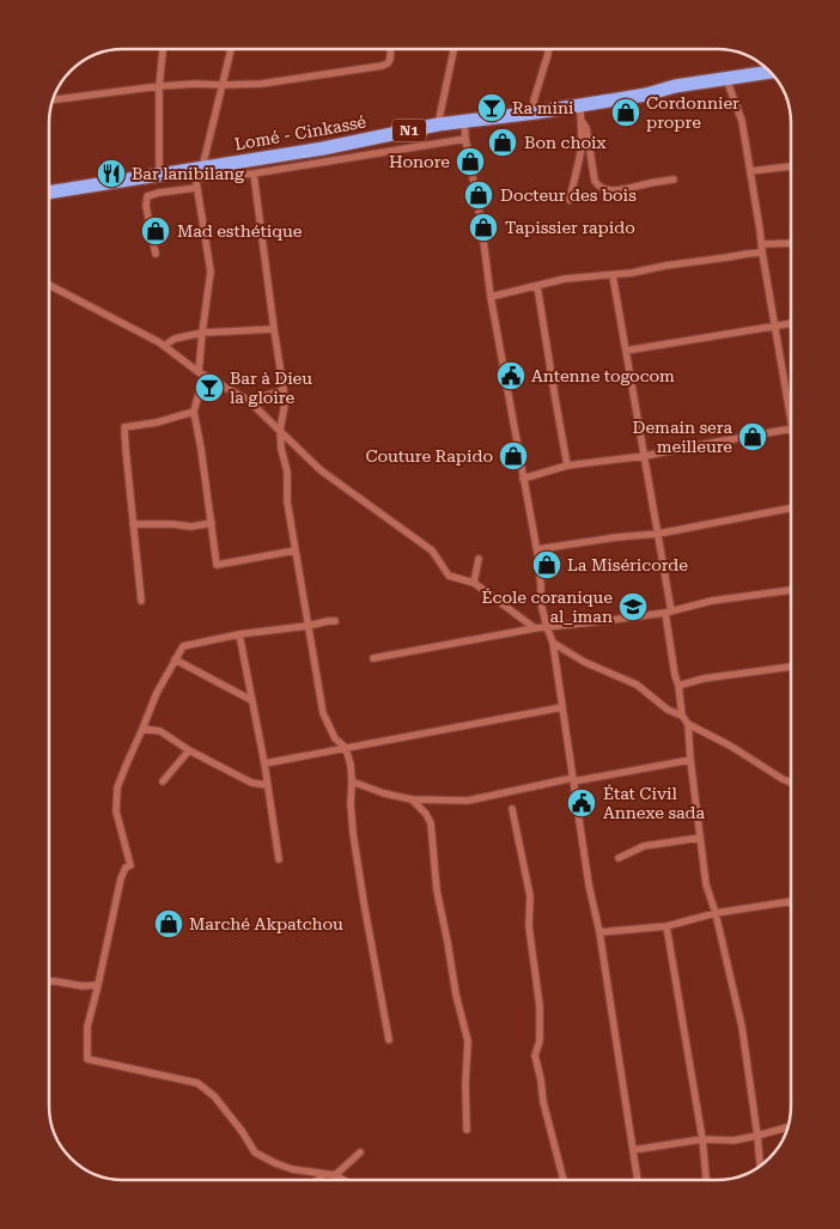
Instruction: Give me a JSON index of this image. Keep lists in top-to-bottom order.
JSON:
{
  "streets": {
    "highway": ["N1", "Lomé - Cinkassé"]
  },
  "places": {
    "bar": ["Ra mini", "Bar à Dieu la gloire"],
    "shop": [
      "Cordonnier propre",
      "Bon choix",
      "Honore",
      "Docteur des bois",
      "Tapissier rapido",
      "Mad esthétique",
      "Demain sera meilleure",
      "Couture Rapido",
      "La Miséricorde",
      "Marché Akpatchou"
    ],
    "restaurant": ["Bar lanibilang"],
    "public building": ["Antenne togocom", "État Civil Annexe sada"],
    "school or university": ["École coranique al_iman"]
  }
}
